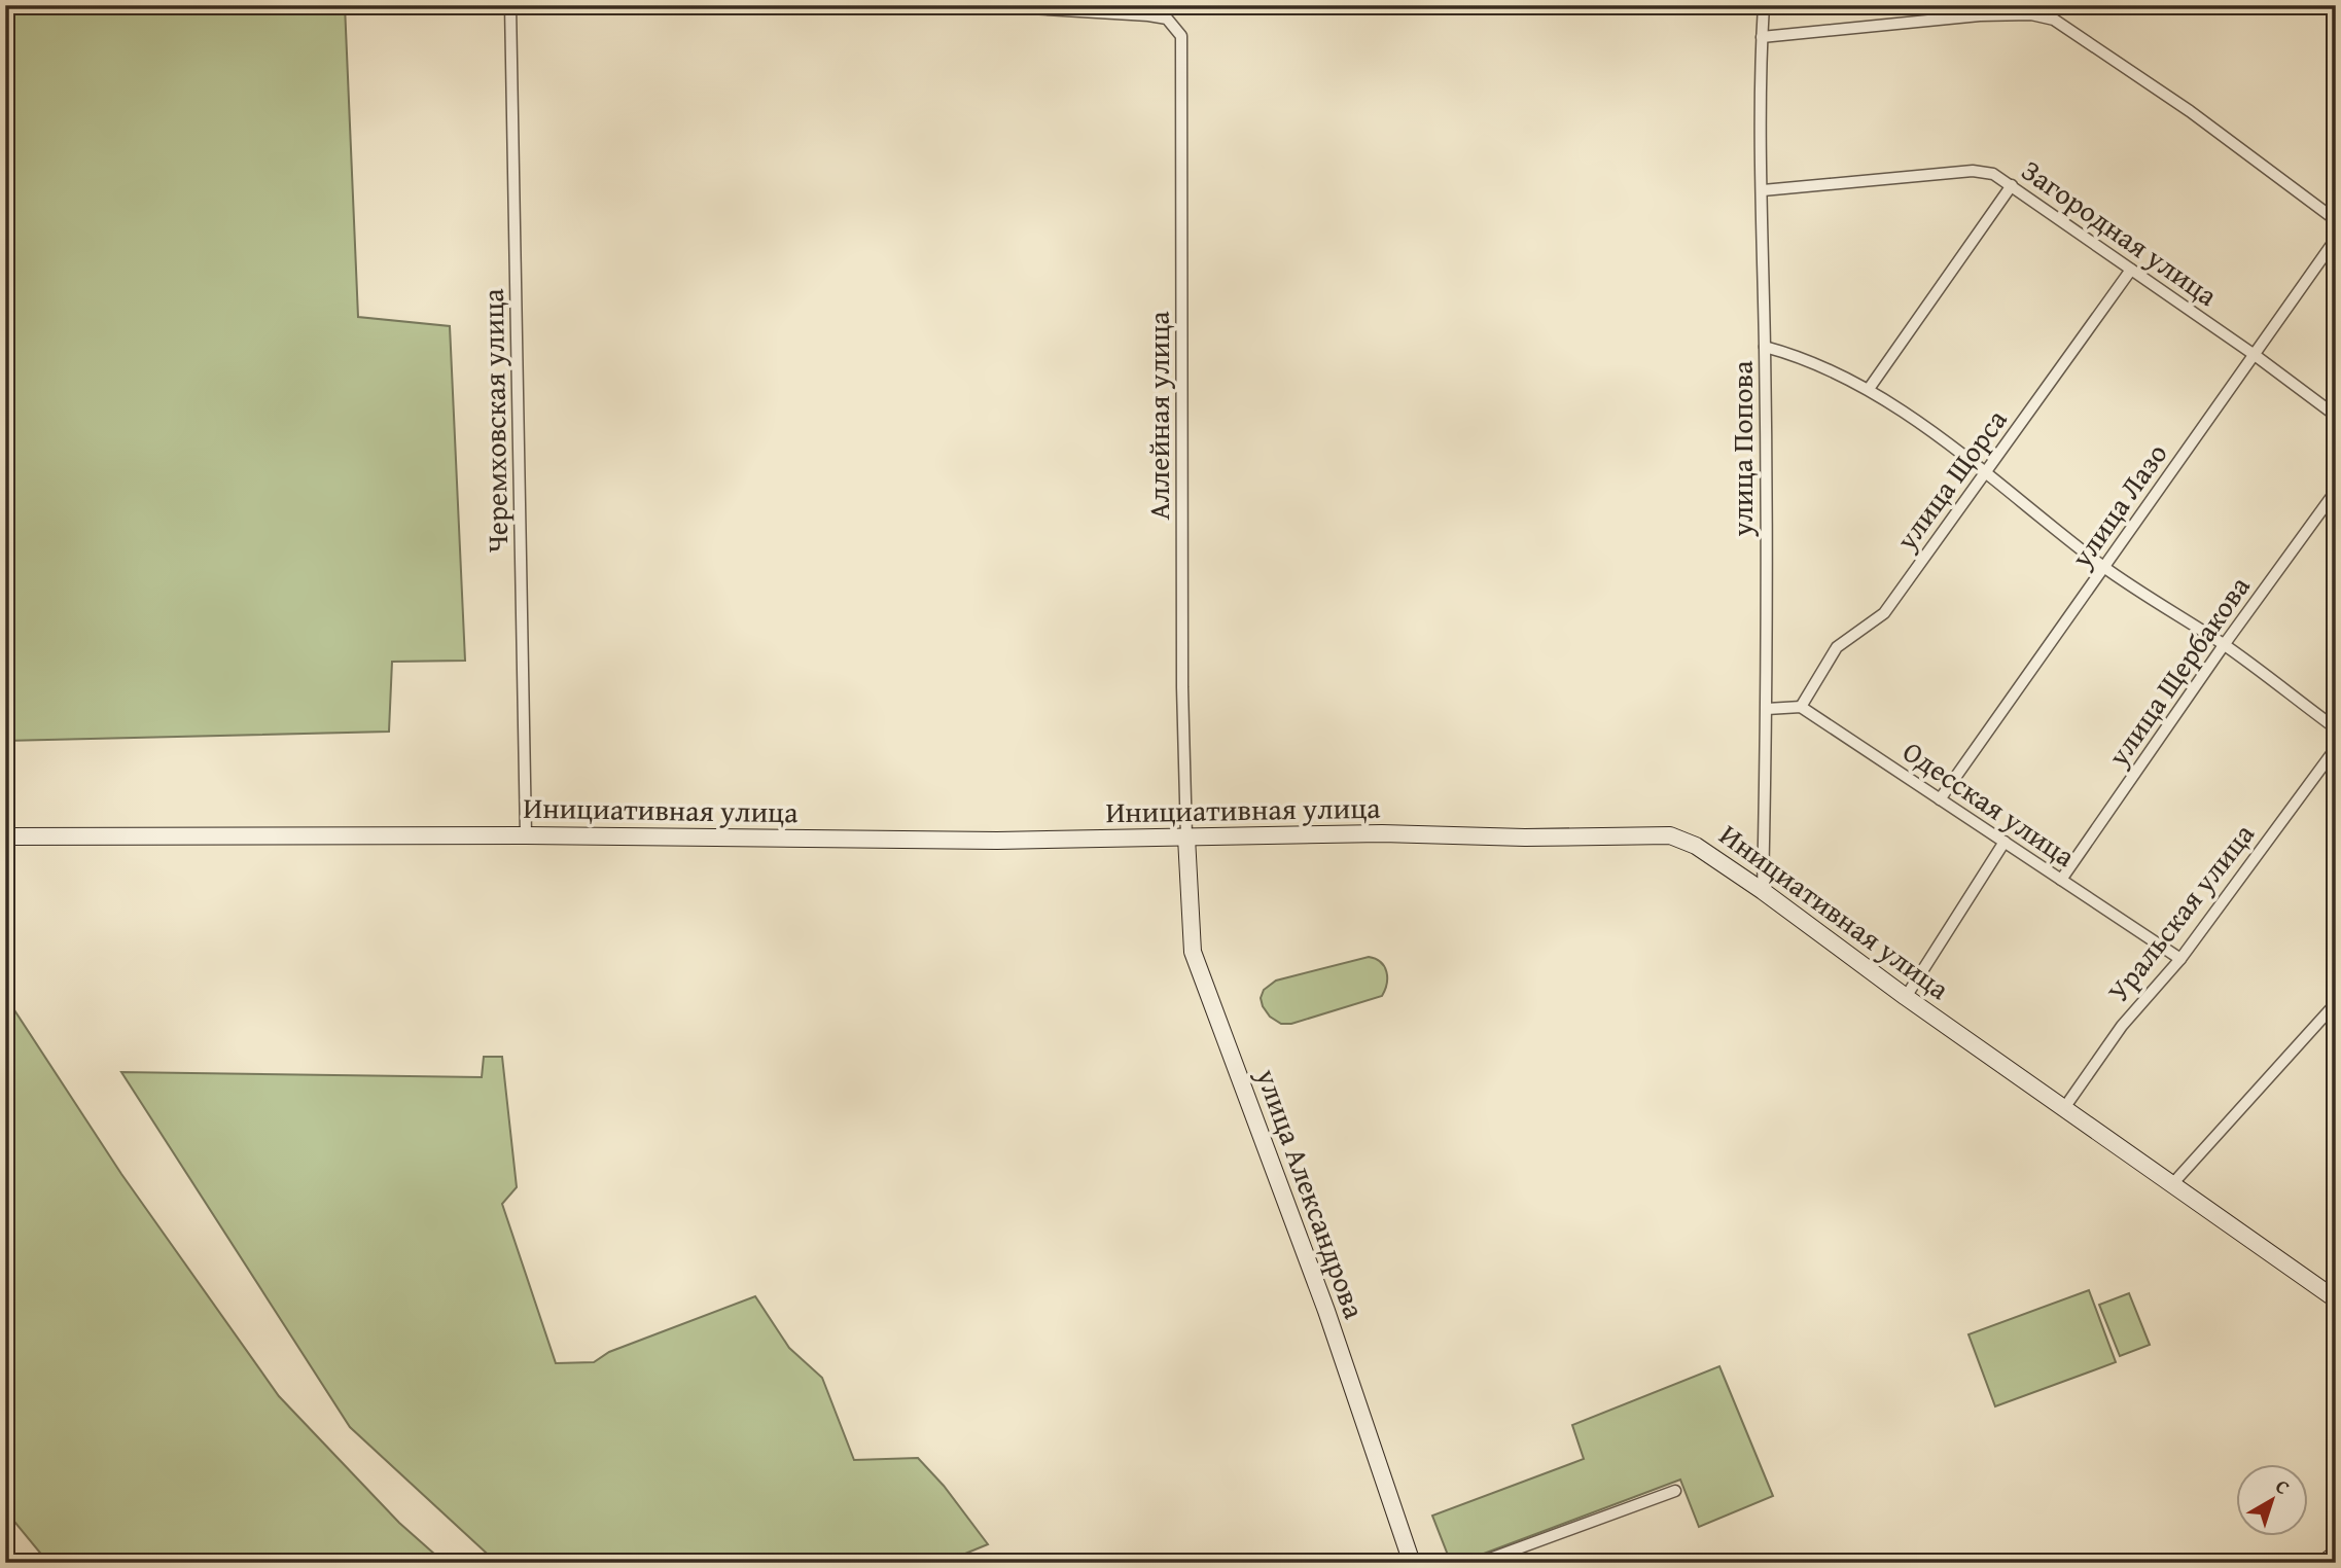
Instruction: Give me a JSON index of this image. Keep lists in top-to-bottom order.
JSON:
{
  "streets": {
    "main road": ["Инициативная улица", "улица Александрова"],
    "street": [
      "Загородная улица",
      "Аллейная улица",
      "Черемховская улица",
      "улица Попова",
      "улица Щорса",
      "улица Лазо",
      "улица Щербакова",
      "Одесская улица",
      "Уральская улица"
    ]
  },
  "crossings": [
    ["Загородная улица", "улица Попова"],
    ["Загородная улица", "улица Щорса"],
    ["Загородная улица", "улица Лазо"],
    ["Аллейная улица", "Инициативная улица"],
    ["Аллейная улица", "улица Александрова"],
    ["Черемховская улица", "Инициативная улица"],
    ["улица Попова", "Инициативная улица"],
    ["улица Щорса", "Одесская улица"],
    ["улица Лазо", "Одесская улица"],
    ["улица Щербакова", "Одесская улица"],
    ["Одесская улица", "Уральская улица"],
    ["Инициативная улица", "Уральская улица"],
    ["Инициативная улица", "улица Александрова"]
  ],
  "north": "top right"
}
